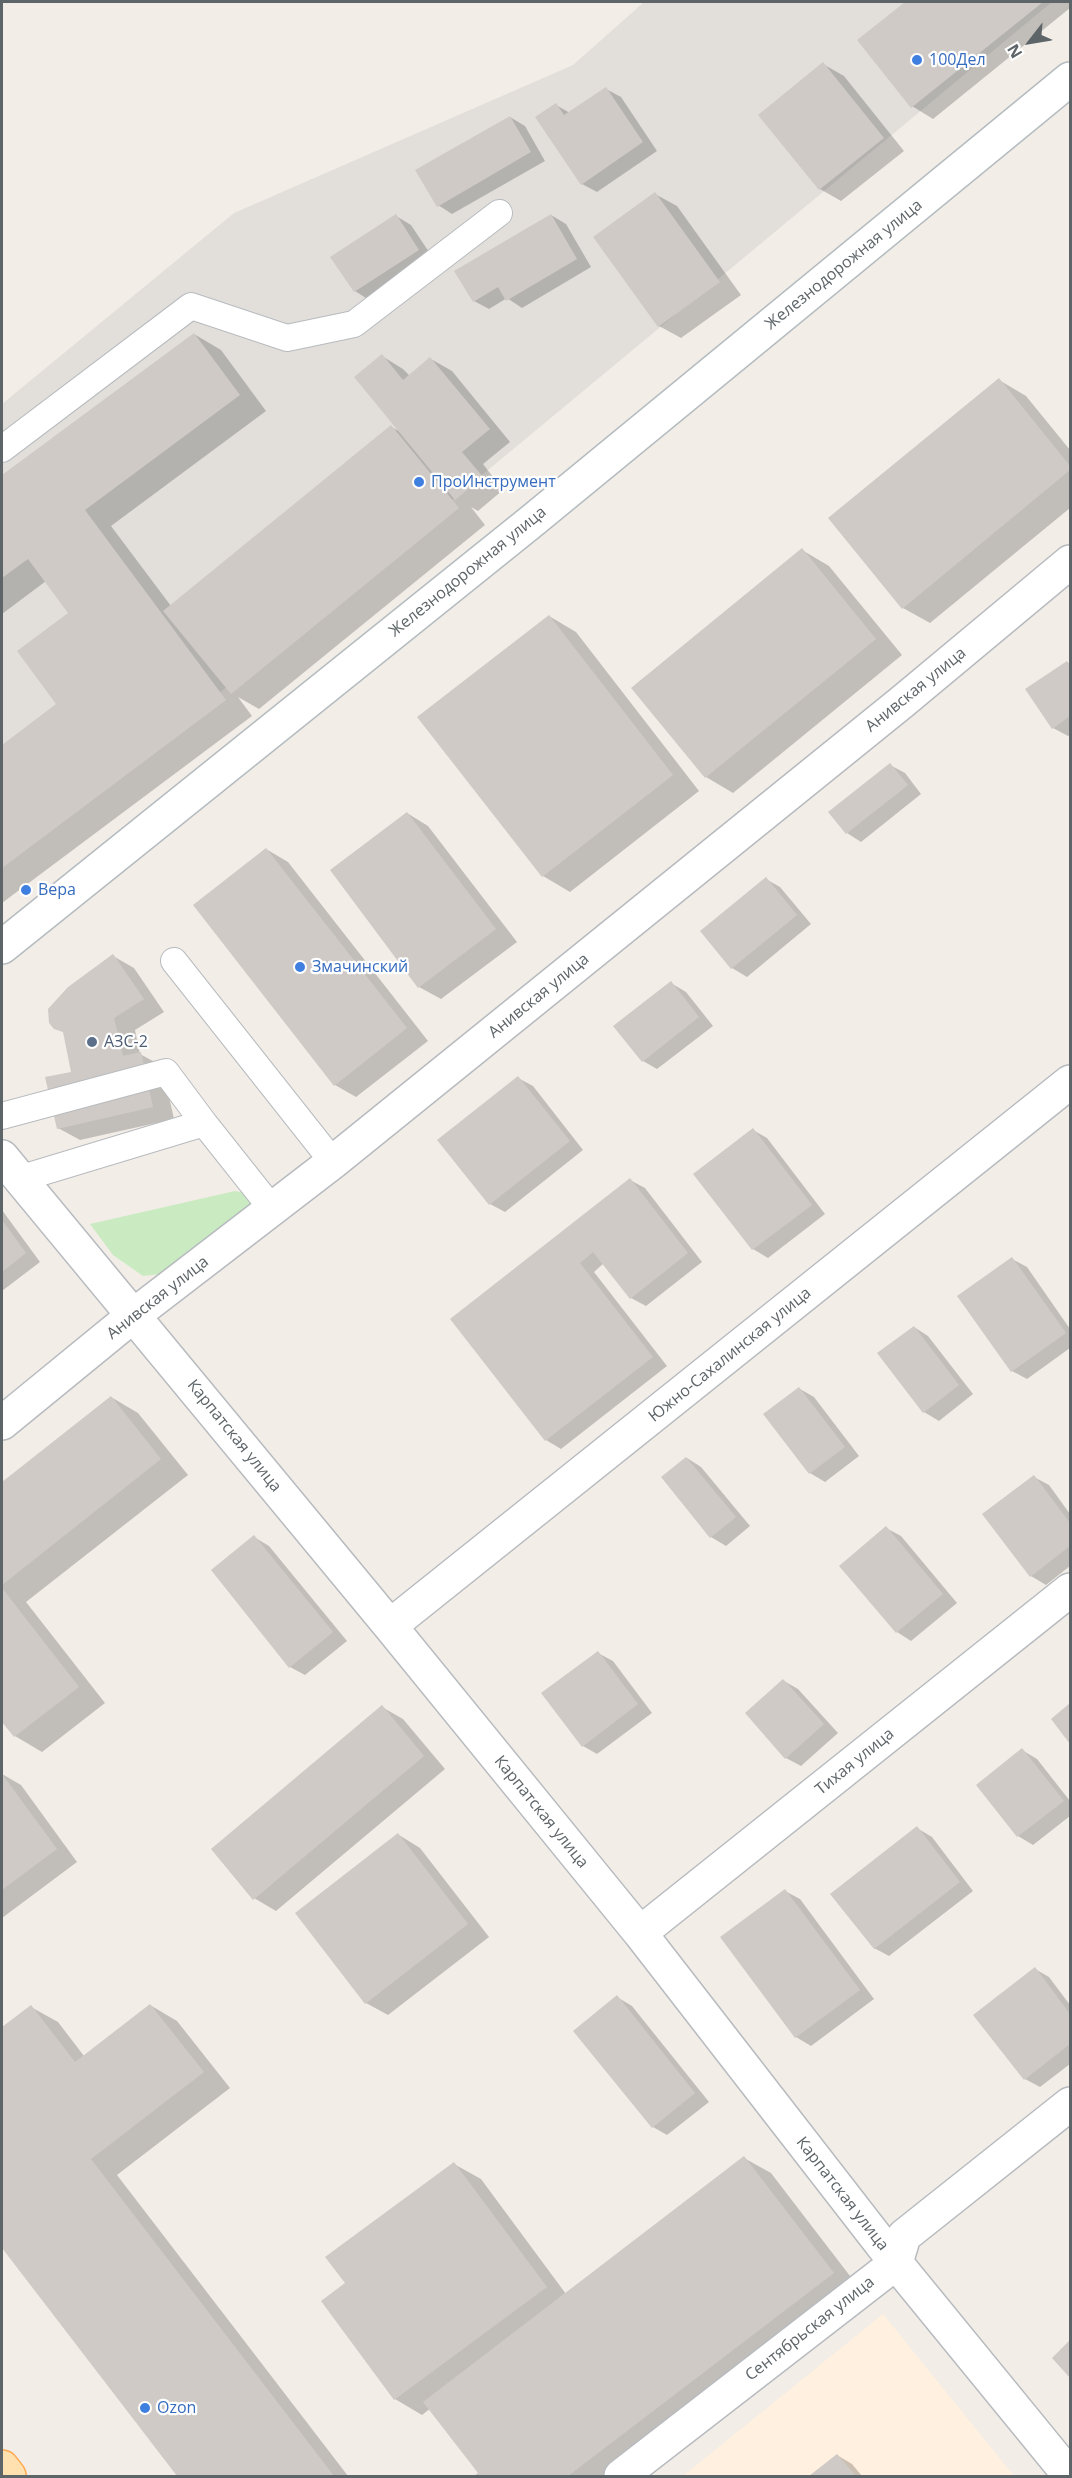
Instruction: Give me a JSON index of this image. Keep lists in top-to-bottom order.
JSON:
{
  "streets": {
    "street": [
      "Железнодорожная улица",
      "Анивская улица",
      "Южно-Сахалинская улица",
      "Карпатская улица",
      "Тихая улица",
      "Сентябрьская улица"
    ]
  },
  "crossings": [
    ["Анивская улица", "Карпатская улица"],
    ["Южно-Сахалинская улица", "Карпатская улица"],
    ["Карпатская улица", "Тихая улица"],
    ["Карпатская улица", "Сентябрьская улица"]
  ],
  "places": [
    "100Дел",
    "ПроИнструмент",
    "Вера",
    "Змачинский",
    "АЗС-2",
    "Ozon"
  ],
  "north": "bottom left"
}
